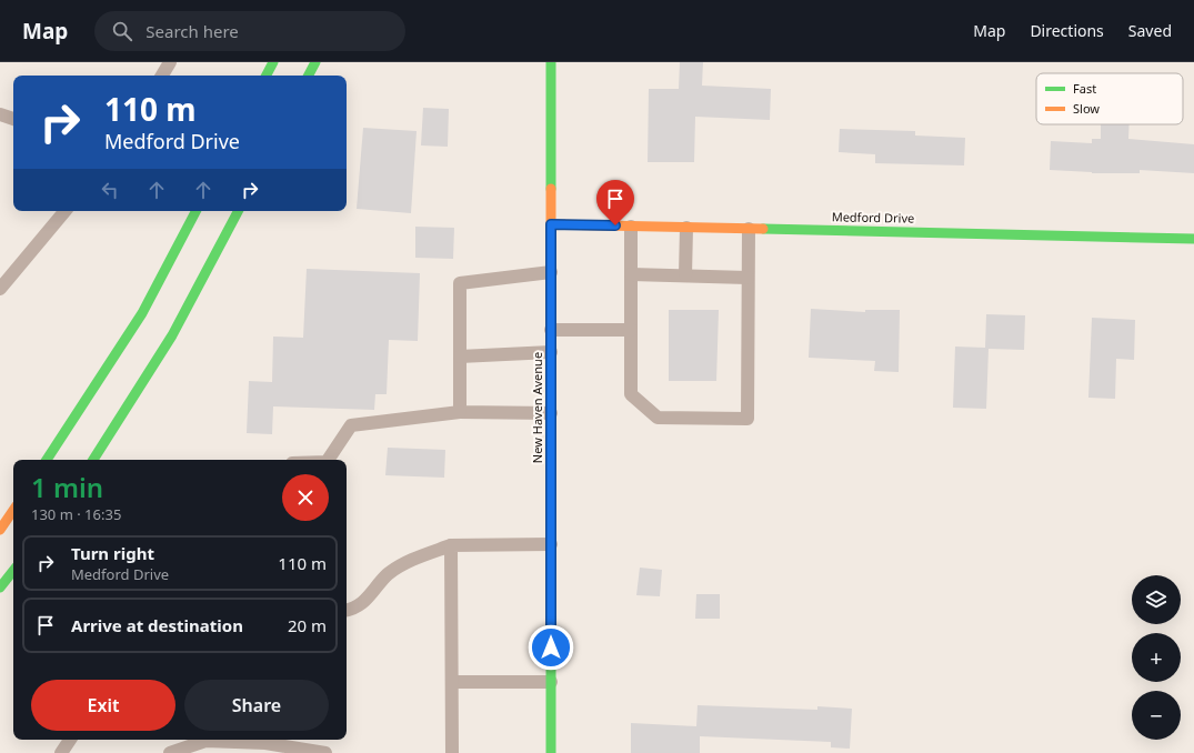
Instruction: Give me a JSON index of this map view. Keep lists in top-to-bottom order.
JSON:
{
  "streets": {
    "main road": ["Medford Drive", "New Haven Avenue"]
  },
  "crossings": [
    ["Medford Drive", "New Haven Avenue"]
  ],
  "legend": ["Fast", "Slow"],
  "page": {
    "header": "Map",
    "search": "Search here",
    "nav": ["Map", "Directions", "Saved"],
    "turn": ["110 m", "Medford Drive"],
    "heading": ["1 min", "130 m · 16:35"],
    "list": [
      {
        "name": "Turn right",
        "note": "Medford Drive",
        "value": "110 m"
      },
      {
        "name": "Arrive at destination",
        "value": "20 m"
      }
    ],
    "map_buttons": ["+", "−"],
    "buttons": ["Exit", "Share"]
  }
}
